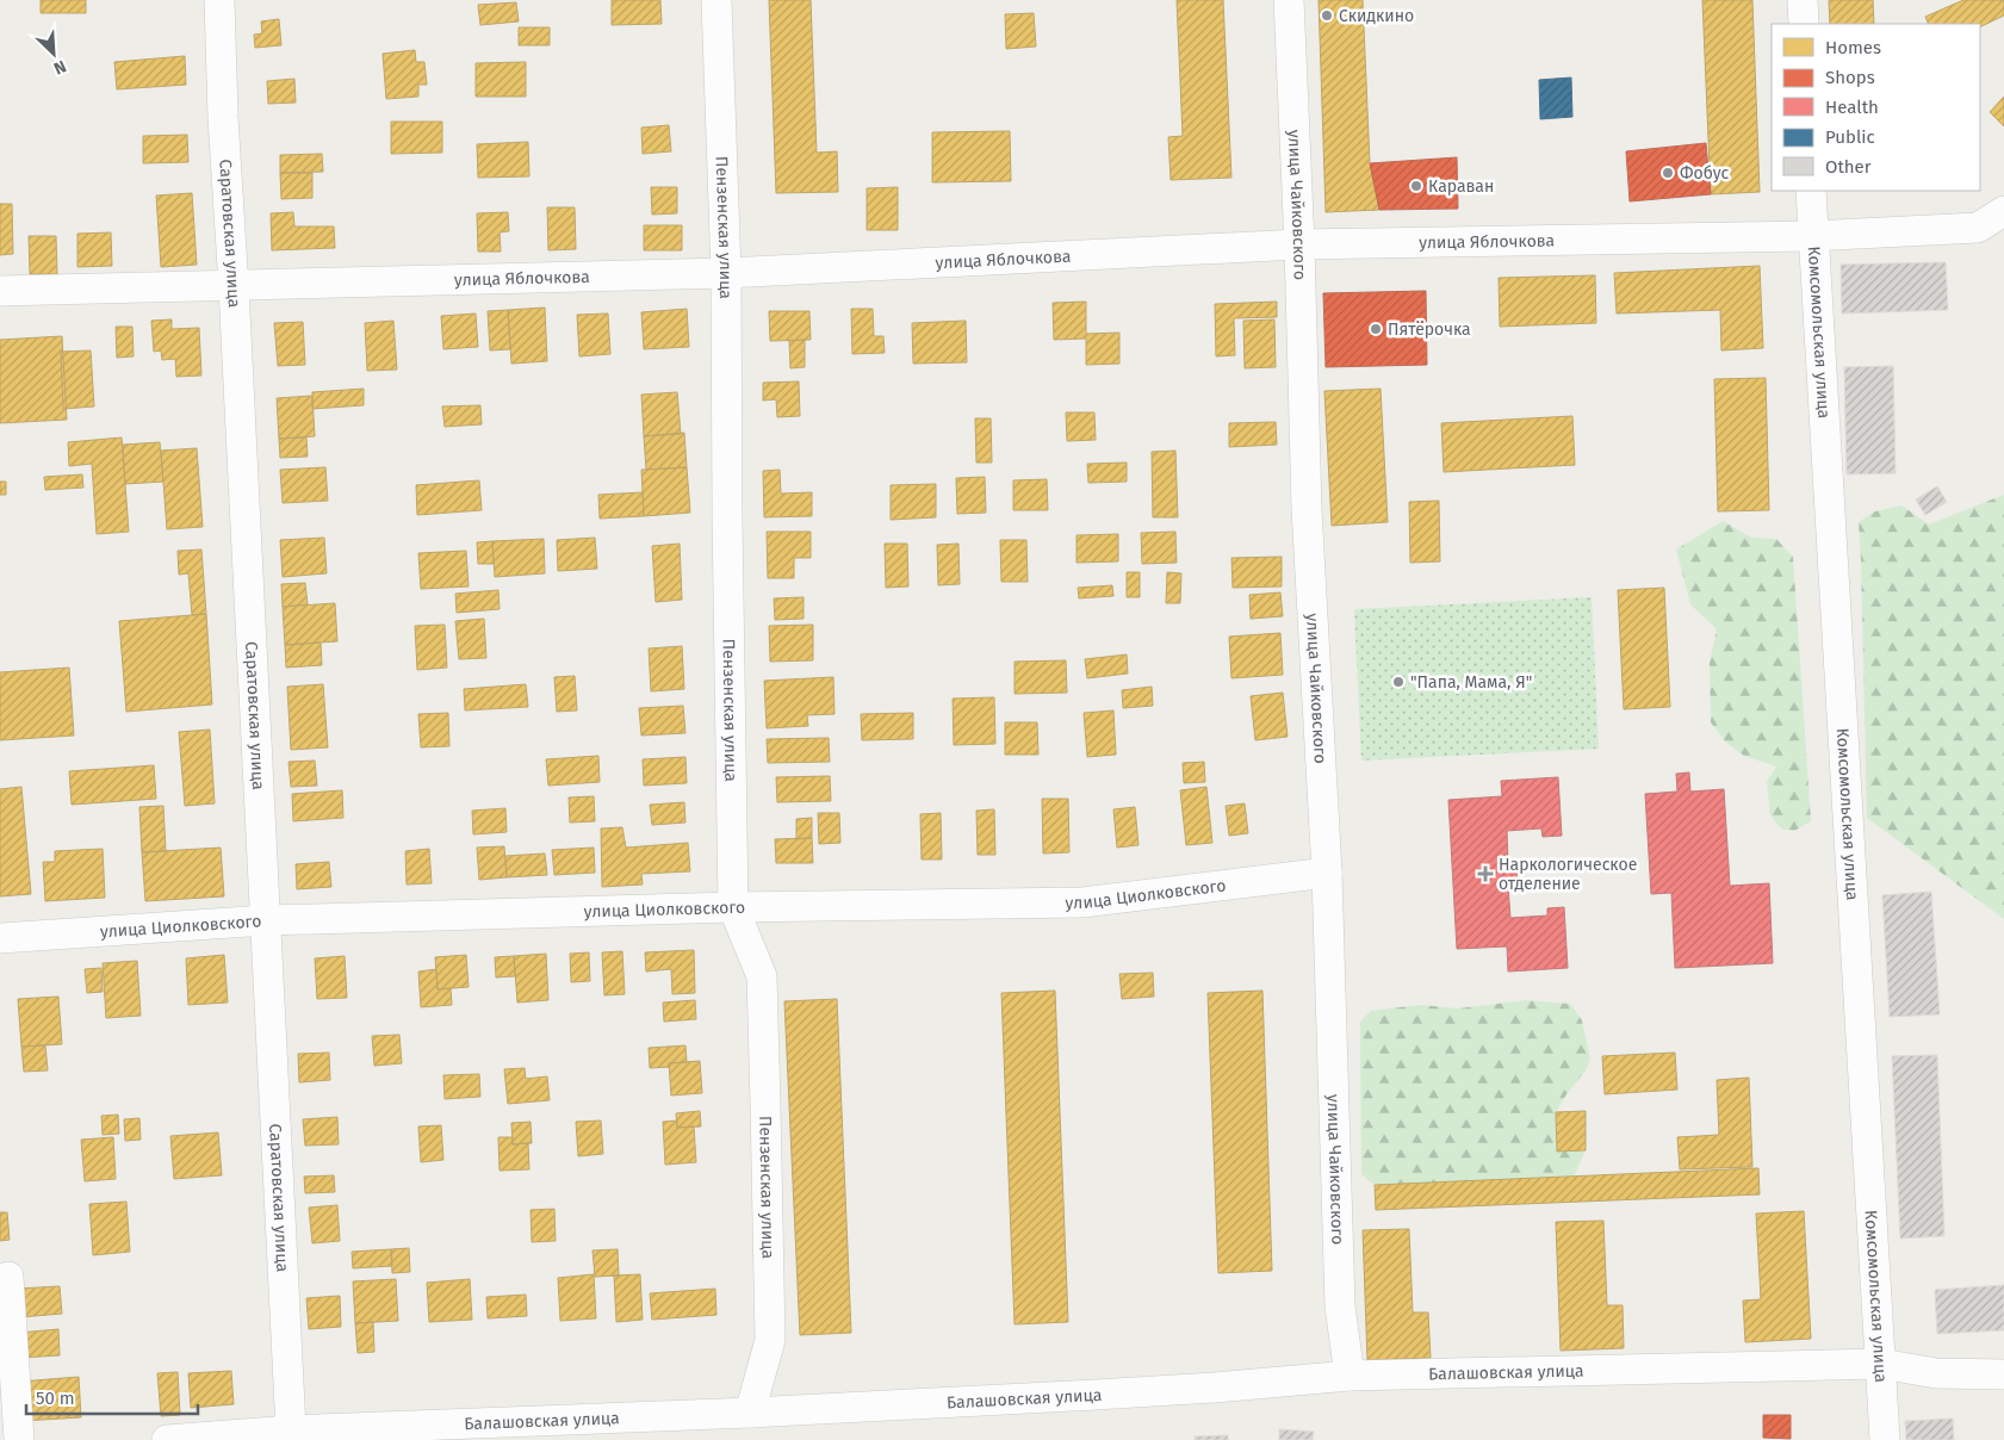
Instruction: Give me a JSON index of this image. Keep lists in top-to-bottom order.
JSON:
{
  "streets": {
    "street": [
      "улица Чайковского",
      "Пензенская улица",
      "Саратовская улица",
      "улица Яблочкова",
      "Комсомольская улица",
      "улица Циолковского",
      "Балашовская улица"
    ]
  },
  "crossings": [
    ["улица Чайковского", "улица Яблочкова"],
    ["улица Чайковского", "улица Циолковского"],
    ["улица Чайковского", "Балашовская улица"],
    ["Пензенская улица", "улица Яблочкова"],
    ["Пензенская улица", "улица Циолковского"],
    ["Пензенская улица", "Балашовская улица"],
    ["Саратовская улица", "улица Яблочкова"],
    ["Саратовская улица", "улица Циолковского"],
    ["Саратовская улица", "Балашовская улица"],
    ["улица Яблочкова", "Комсомольская улица"],
    ["Комсомольская улица", "Балашовская улица"]
  ],
  "places": {
    "other": [
      "Скидкино",
      "Фобус",
      "Караван",
      "Пятёрочка",
      "\"Папа, Мама, Я\""
    ],
    "health": ["Наркологическое отделение"]
  },
  "legend": [
    "Homes",
    "Shops",
    "Health",
    "Public",
    "Other"
  ],
  "scale_bar": "50 m",
  "north": "bottom right"
}
